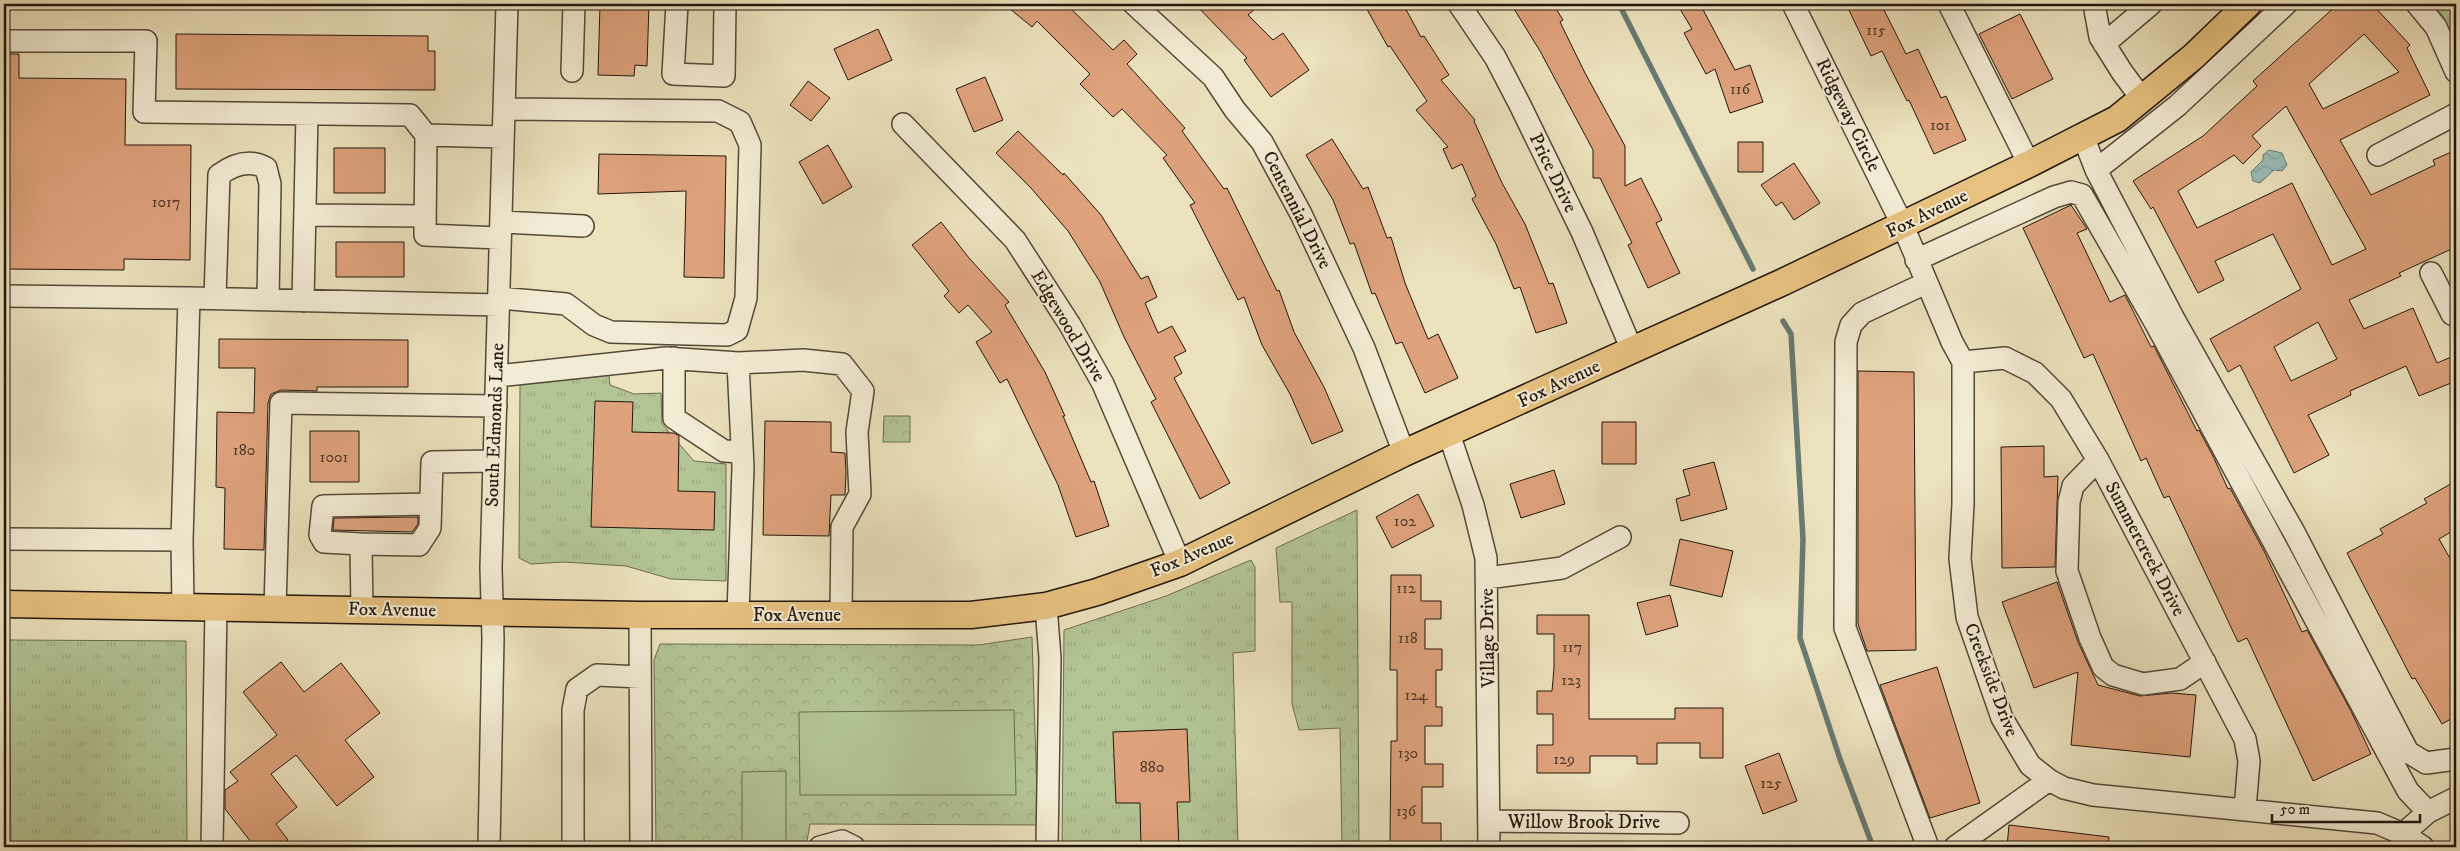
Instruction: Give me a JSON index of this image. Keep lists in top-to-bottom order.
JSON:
{
  "streets": {
    "main road": ["Fox Avenue"],
    "street": [
      "Ridgeway Circle",
      "Price Drive",
      "Centennial Drive",
      "Edgewood Drive",
      "South Edmonds Lane",
      "Summercreek Drive",
      "Village Drive",
      "Creekside Drive",
      "Willow Brook Drive"
    ]
  },
  "crossings": [
    ["Ridgeway Circle", "Fox Avenue"],
    ["Ridgeway Circle", "Creekside Drive"],
    ["Price Drive", "Fox Avenue"],
    ["Centennial Drive", "Fox Avenue"],
    ["Fox Avenue", "Edgewood Drive"],
    ["Fox Avenue", "South Edmonds Lane"],
    ["Fox Avenue", "Village Drive"],
    ["Fox Avenue", "Creekside Drive"],
    ["Summercreek Drive", "Creekside Drive"],
    ["Village Drive", "Willow Brook Drive"]
  ],
  "house_numbers": [
    "115",
    "116",
    "101",
    "1017",
    "180",
    "1001",
    "102",
    "112",
    "118",
    "117",
    "123",
    "124",
    "130",
    "129",
    "880",
    "125",
    "136"
  ],
  "scale_bar": "50 m"
}
